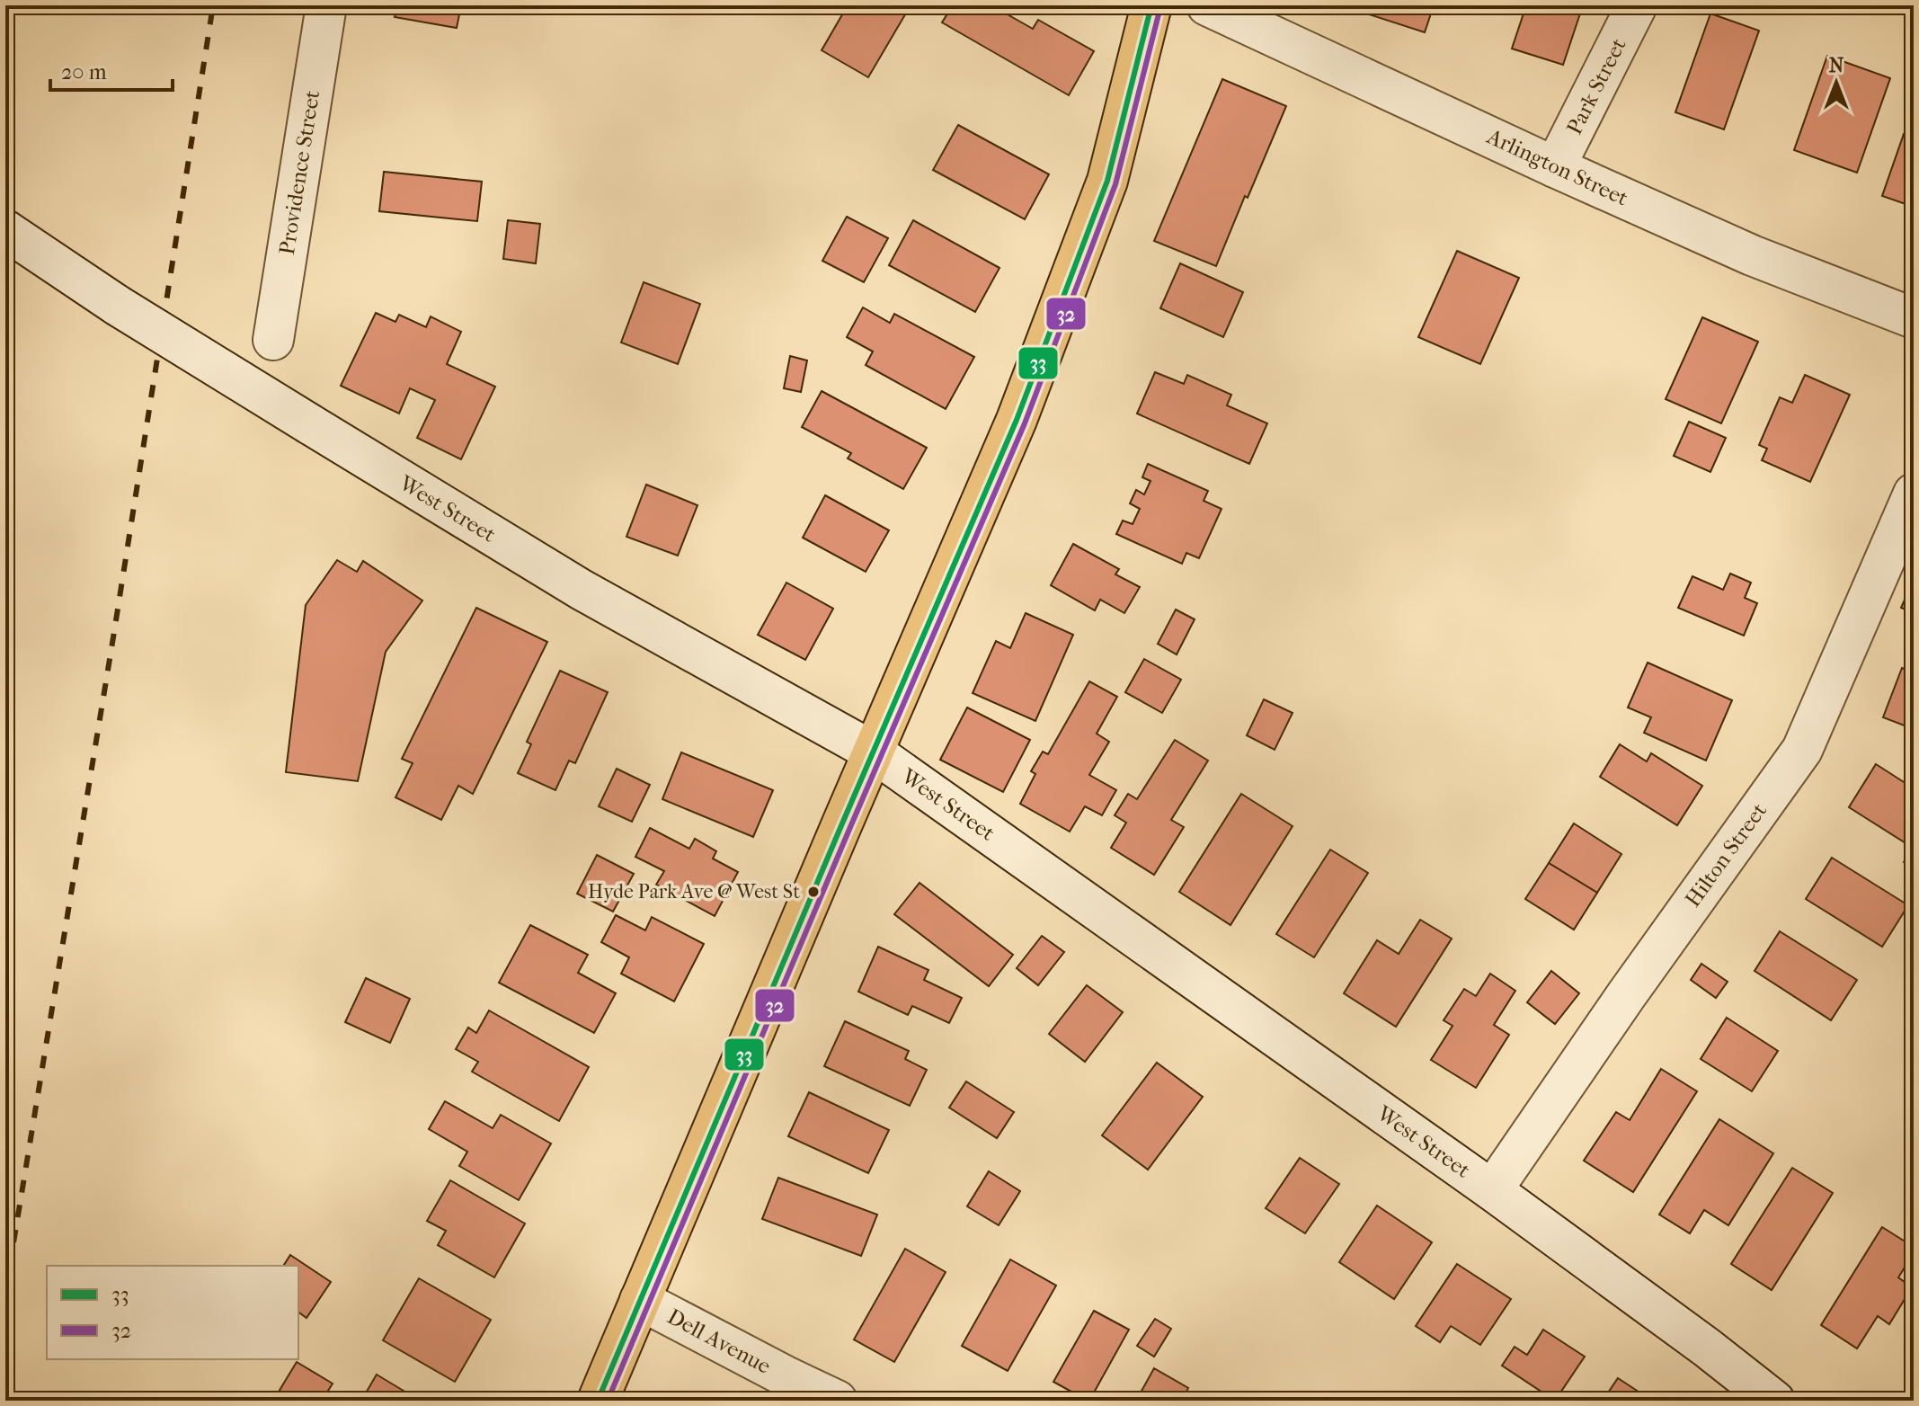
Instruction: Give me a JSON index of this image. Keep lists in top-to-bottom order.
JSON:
{
  "streets": {
    "street": [
      "Park Street",
      "Arlington Street",
      "Providence Street",
      "West Street",
      "Hilton Street",
      "Dell Avenue"
    ]
  },
  "crossings": [
    ["Park Street", "Arlington Street"],
    ["West Street", "Hilton Street"]
  ],
  "places": ["Hyde Park Ave @ West St"],
  "lines": ["transit line 33", "transit line 32"],
  "legend": ["33", "32"],
  "scale_bar": "20 m",
  "north": "top"
}
